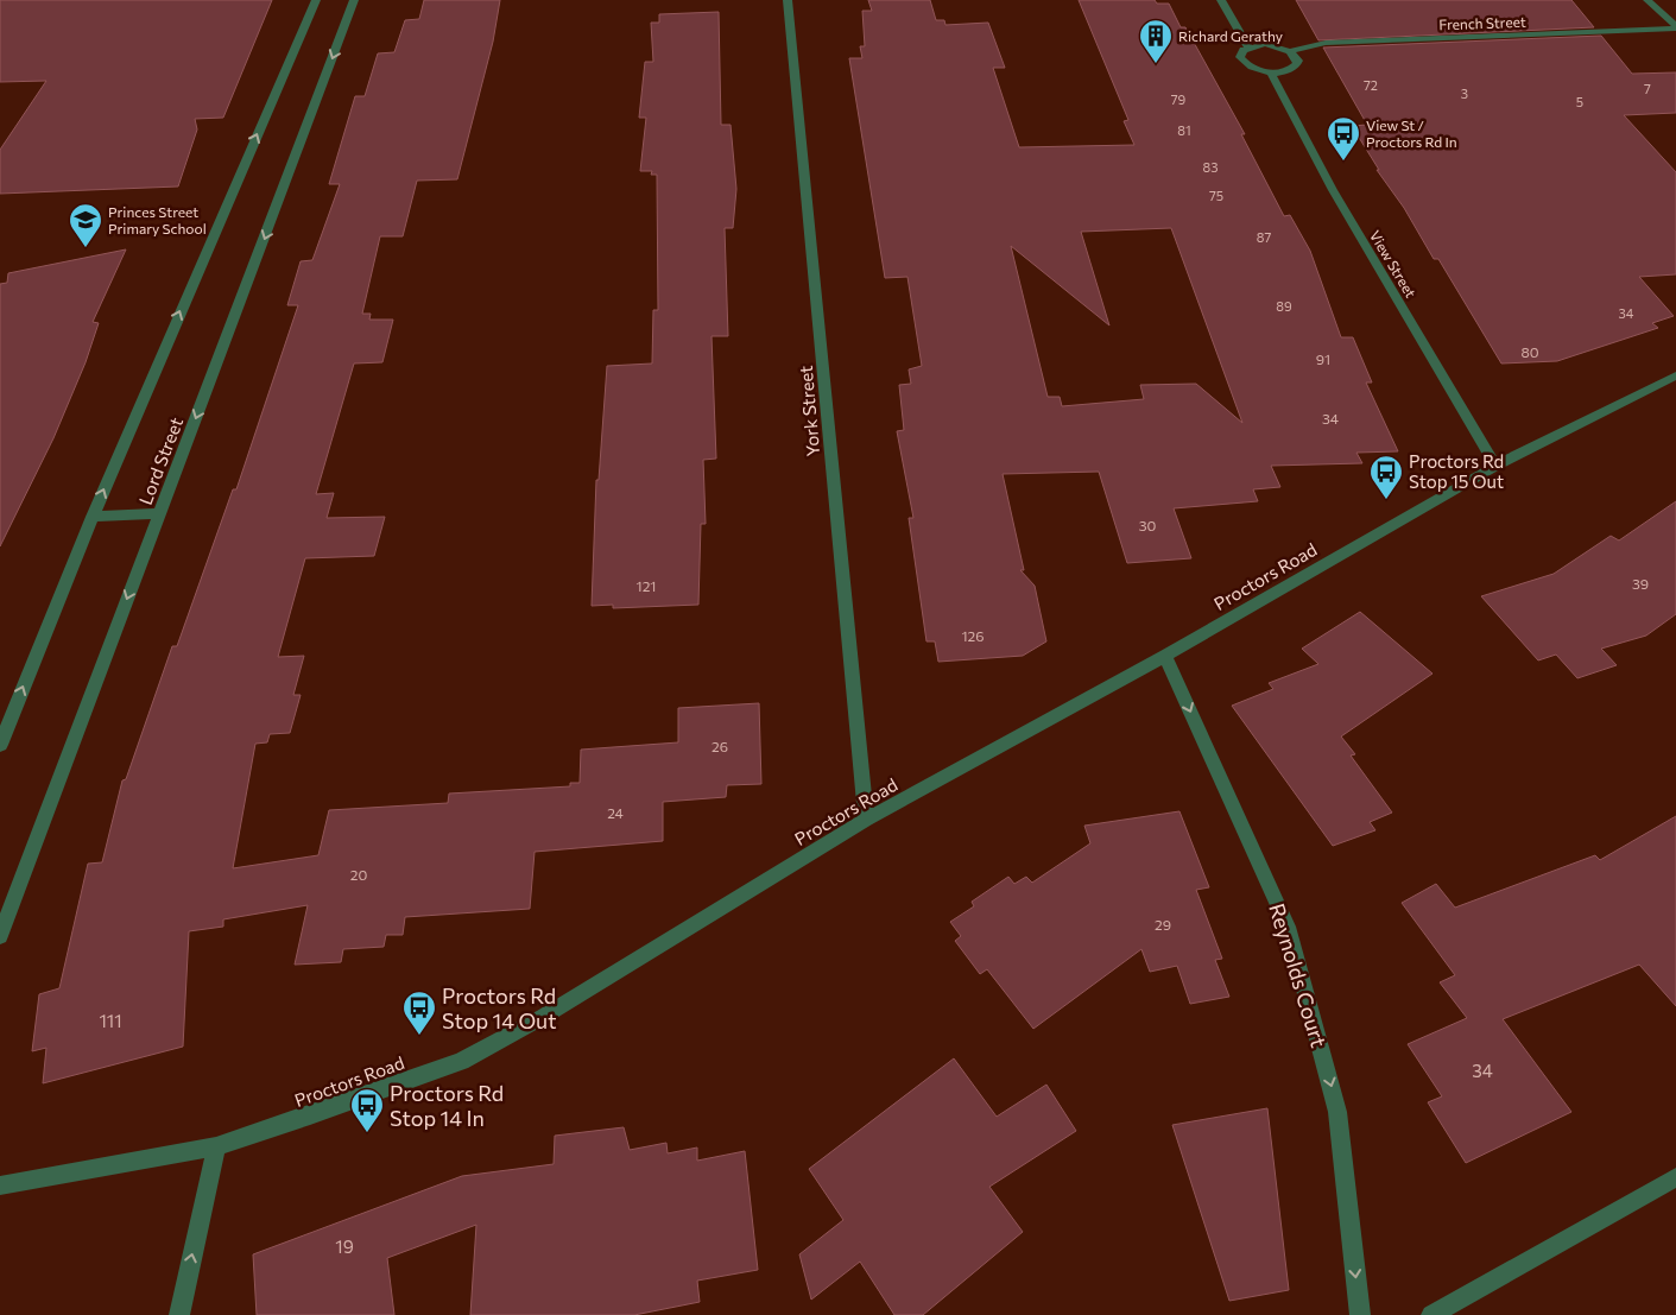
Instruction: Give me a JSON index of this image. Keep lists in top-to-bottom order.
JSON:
{
  "streets": {
    "street": [
      "French Street",
      "View Street",
      "York Street",
      "Lord Street",
      "Proctors Road",
      "Reynolds Court"
    ]
  },
  "crossings": [
    ["View Street", "Proctors Road"],
    ["York Street", "Proctors Road"],
    ["Proctors Road", "Reynolds Court"]
  ],
  "one_way": ["Reynolds Court"],
  "places": {
    "building": ["Richard Gerathy"],
    "bus stop": [
      "View St / Proctors Rd In",
      "Proctors Rd Stop 15 Out",
      "Proctors Rd Stop 14 Out",
      "Proctors Rd Stop 14 In"
    ],
    "school or university": ["Princes Street Primary School"]
  },
  "house_numbers": [
    "72",
    "7",
    "3",
    "79",
    "5",
    "81",
    "83",
    "75",
    "87",
    "89",
    "34",
    "80",
    "91",
    "34",
    "30",
    "39",
    "121",
    "126",
    "26",
    "24",
    "20",
    "29",
    "111",
    "34",
    "19"
  ]
}
